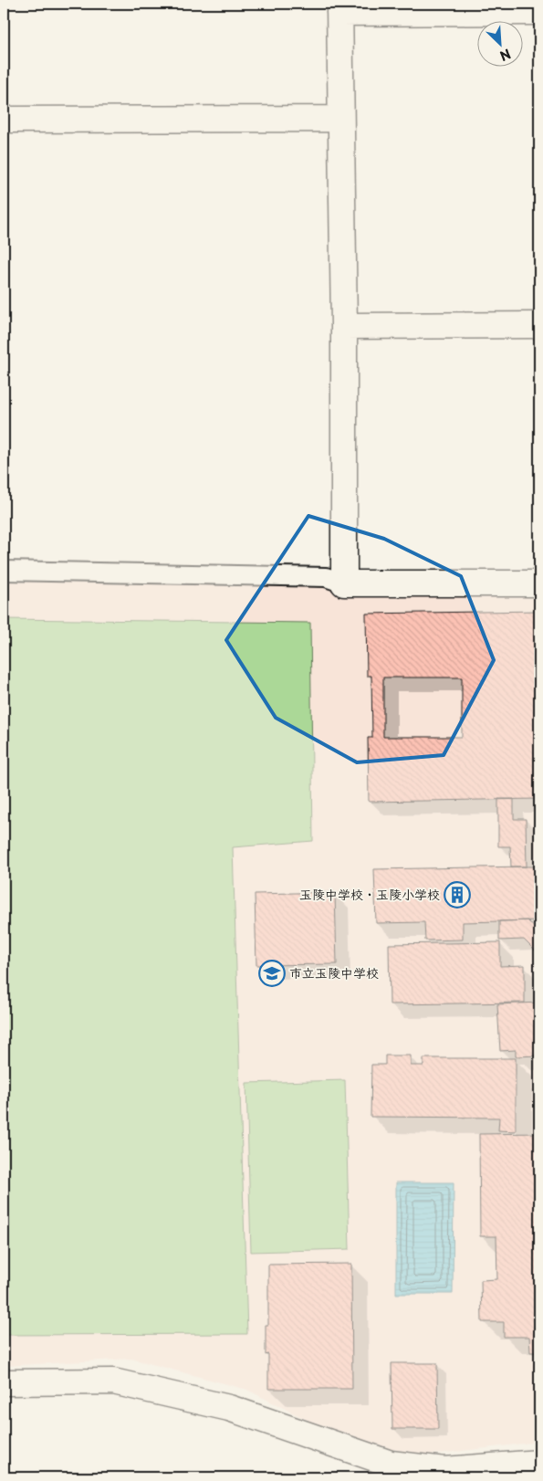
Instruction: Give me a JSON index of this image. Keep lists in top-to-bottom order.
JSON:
{
  "places": {
    "building": ["玉陵中学校・玉陵小学校"],
    "school or university": ["市立玉陵中学校"]
  },
  "north": "bottom right"
}
